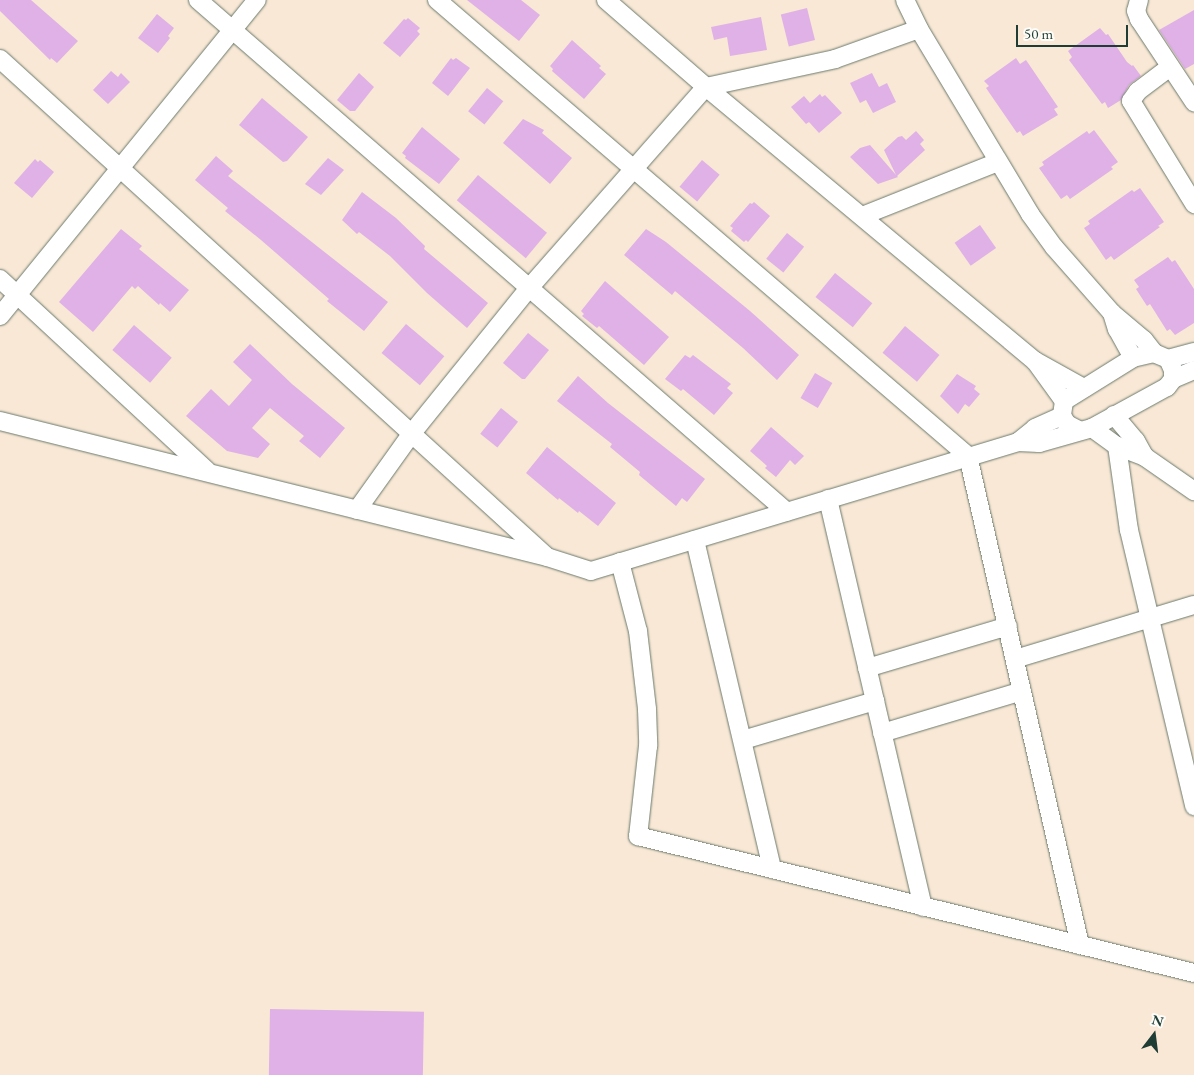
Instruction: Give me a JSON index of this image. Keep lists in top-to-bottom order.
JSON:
{
  "scale_bar": "50 m",
  "north": "top"
}
